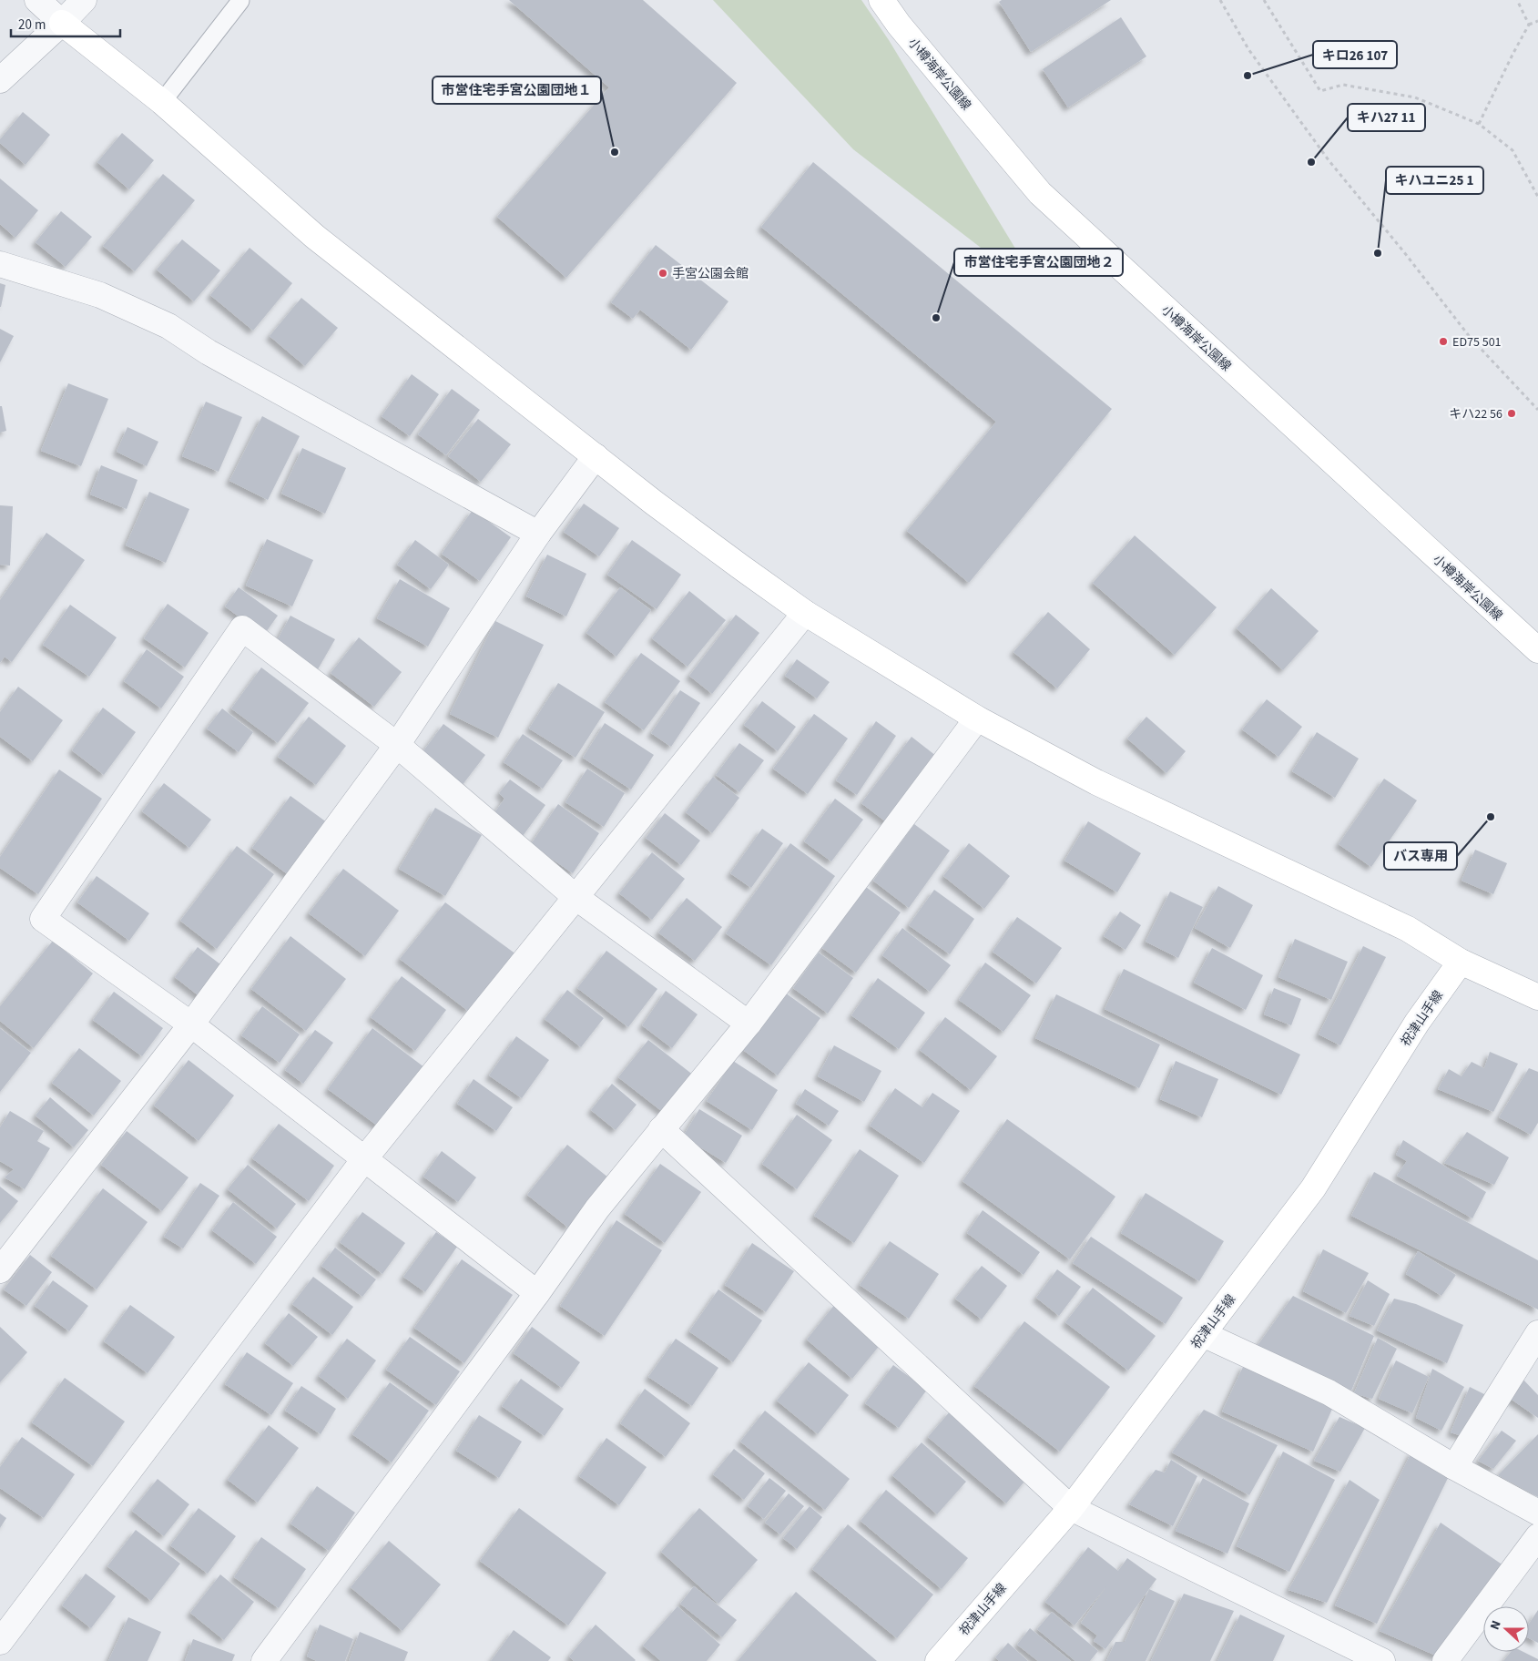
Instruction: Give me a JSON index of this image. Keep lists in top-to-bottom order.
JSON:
{
  "streets": {
    "street": ["小樽海岸公園線", "祝津山手線"]
  },
  "places": [
    "キロ26 107",
    "市営住宅手宮公園団地１",
    "キハ27 11",
    "キハユニ25 1",
    "手宮公園会館",
    "市営住宅手宮公園団地２",
    "ED75 501",
    "キハ22 56",
    "バス専用"
  ],
  "scale_bar": "20 m",
  "north": "left"
}
